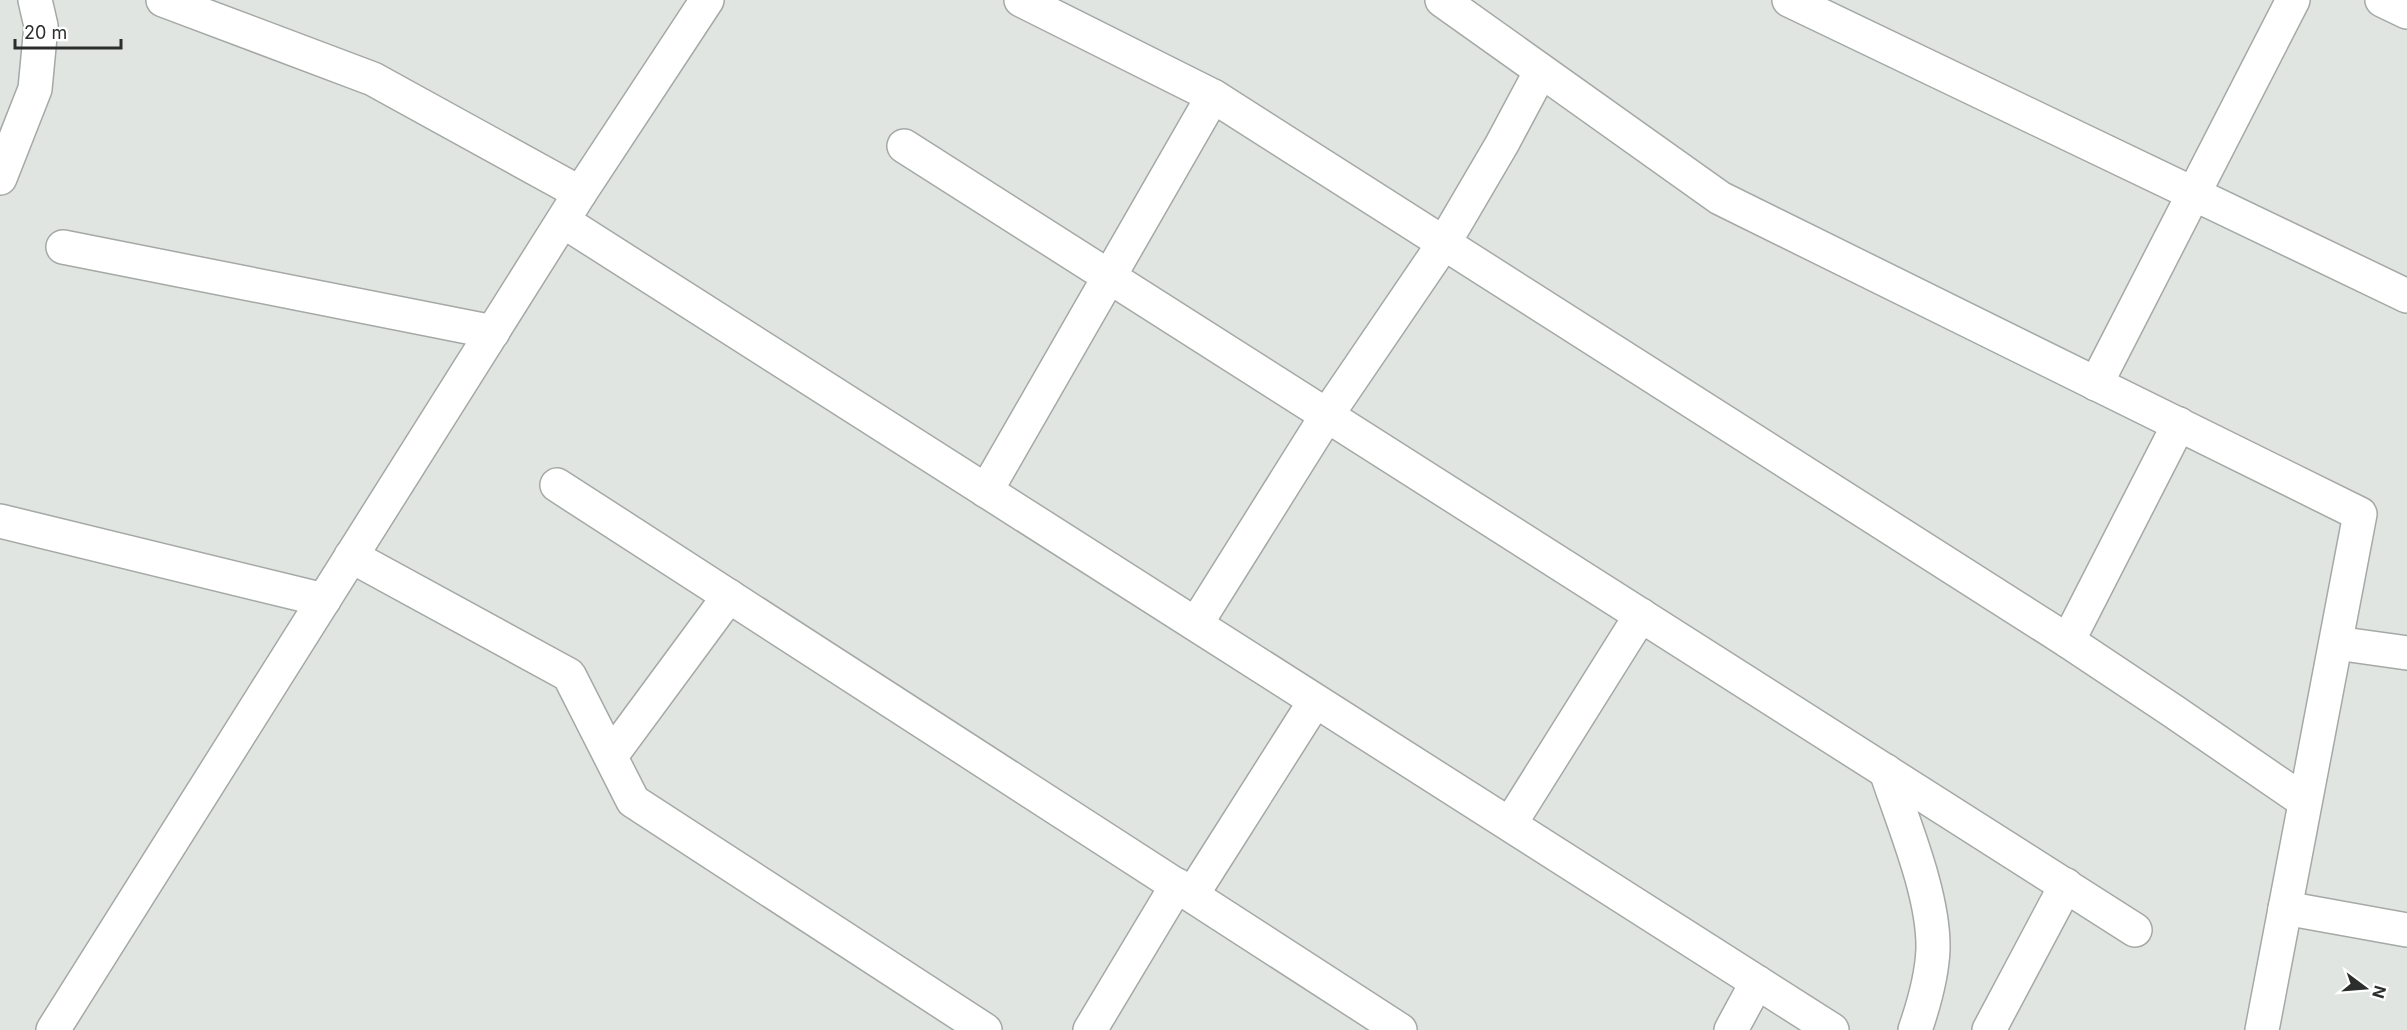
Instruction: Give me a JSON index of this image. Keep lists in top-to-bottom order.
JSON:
{
  "scale_bar": "20 m",
  "north": "right"
}
